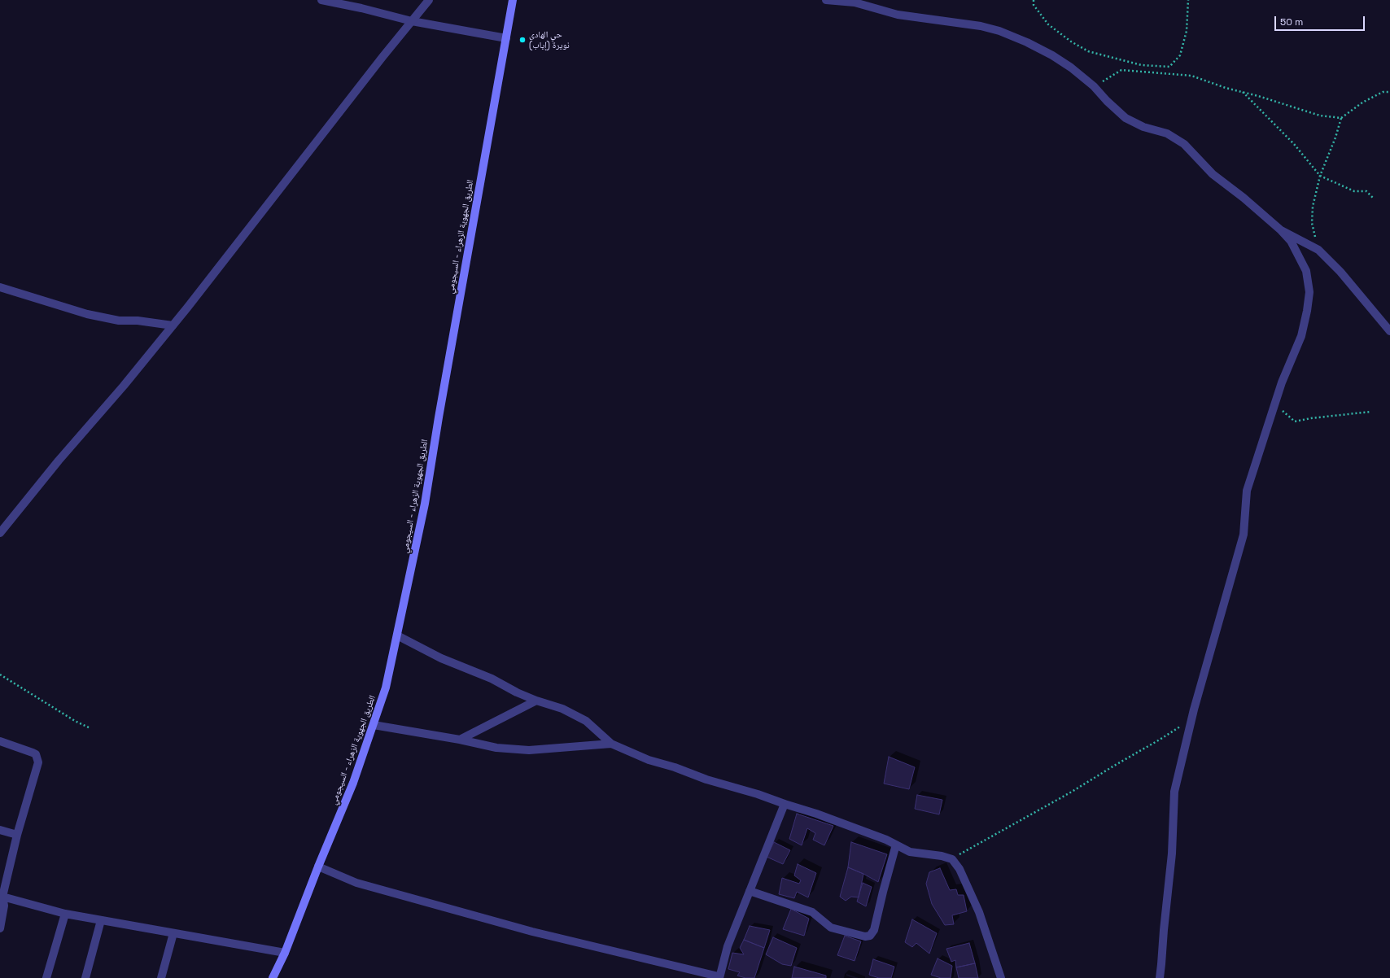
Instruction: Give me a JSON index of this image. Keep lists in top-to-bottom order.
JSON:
{
  "streets": {
    "main road": ["الطريق الجهوية الزهراء - السيجومي"]
  },
  "places": ["حي الهادي نويرة (إياب)"],
  "scale_bar": "50 m"
}
